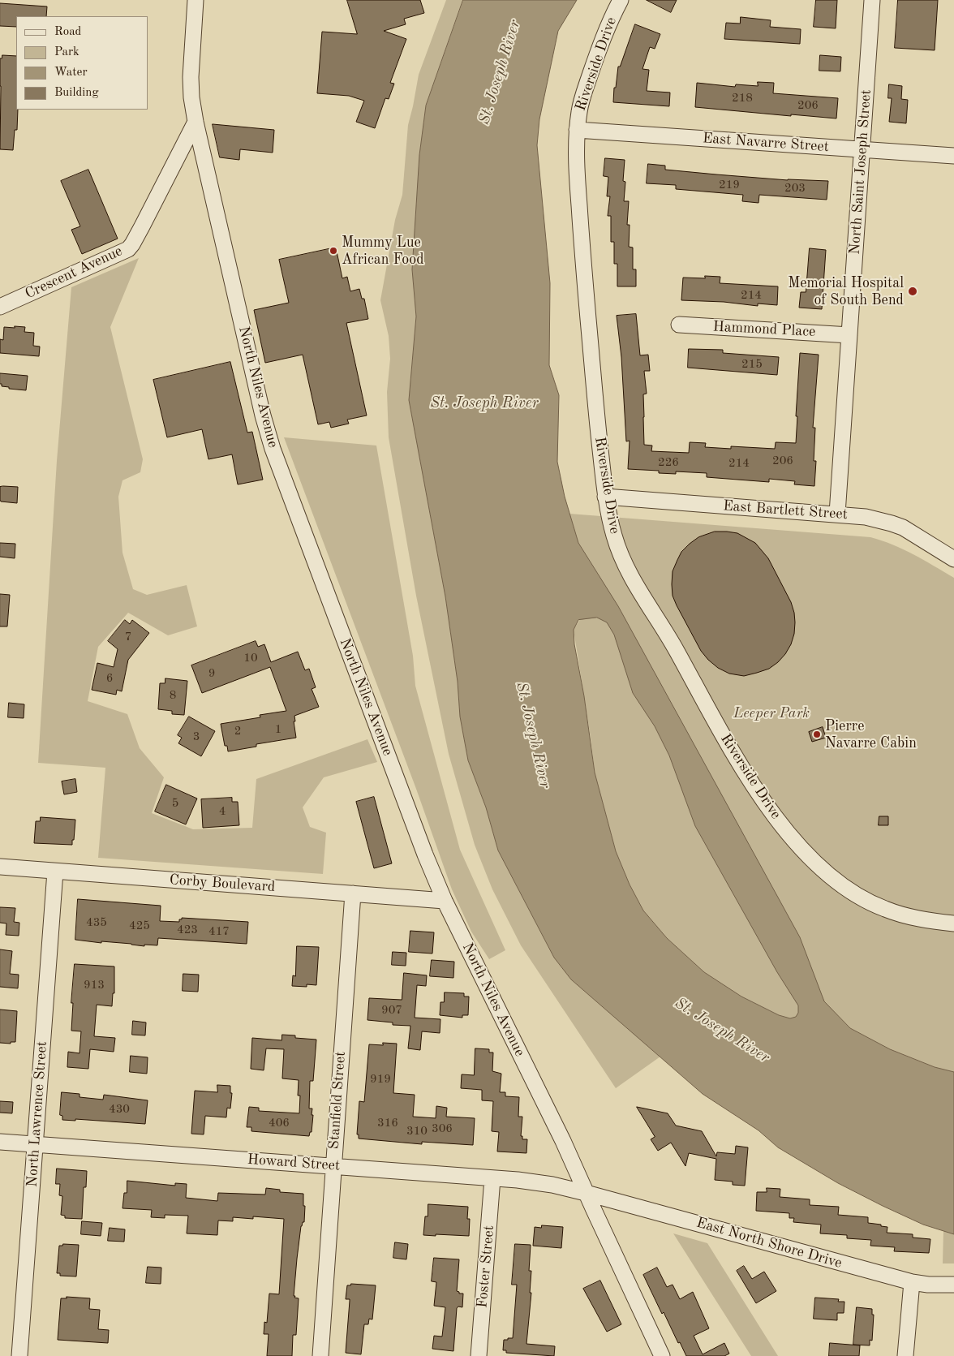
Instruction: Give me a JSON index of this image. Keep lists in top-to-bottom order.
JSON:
{
  "streets": {
    "street": [
      "Riverside Drive",
      "East Navarre Street",
      "North Saint Joseph Street",
      "Crescent Avenue",
      "Hammond Place",
      "North Niles Avenue",
      "East Bartlett Street",
      "Corby Boulevard",
      "Stanfield Street",
      "North Lawrence Street",
      "Howard Street",
      "East North Shore Drive",
      "Foster Street"
    ]
  },
  "crossings": [
    ["Riverside Drive", "East Navarre Street"],
    ["Riverside Drive", "East Bartlett Street"],
    ["East Navarre Street", "North Saint Joseph Street"],
    ["North Saint Joseph Street", "Hammond Place"],
    ["North Saint Joseph Street", "East Bartlett Street"],
    ["Crescent Avenue", "North Niles Avenue"],
    ["North Niles Avenue", "Corby Boulevard"],
    ["North Niles Avenue", "Howard Street"],
    ["North Niles Avenue", "East North Shore Drive"],
    ["Corby Boulevard", "Stanfield Street"],
    ["Corby Boulevard", "North Lawrence Street"],
    ["Stanfield Street", "Howard Street"],
    ["North Lawrence Street", "Howard Street"],
    ["Howard Street", "East North Shore Drive"],
    ["Howard Street", "Foster Street"]
  ],
  "water": ["St. Joseph River"],
  "parks": ["Leeper Park"],
  "places": ["Mummy Lue African Food", "Memorial Hospital of South Bend", "Pierre Navarre Cabin"],
  "house_numbers": [
    "218",
    "206",
    "219",
    "203",
    "214",
    "215",
    "206",
    "226",
    "214",
    "7",
    "10",
    "9",
    "6",
    "8",
    "1",
    "2",
    "3",
    "5",
    "4",
    "435",
    "425",
    "423",
    "417",
    "913",
    "907",
    "919",
    "430",
    "406",
    "316",
    "306",
    "310"
  ],
  "legend": [
    "Road",
    "Park",
    "Water",
    "Building"
  ]
}
